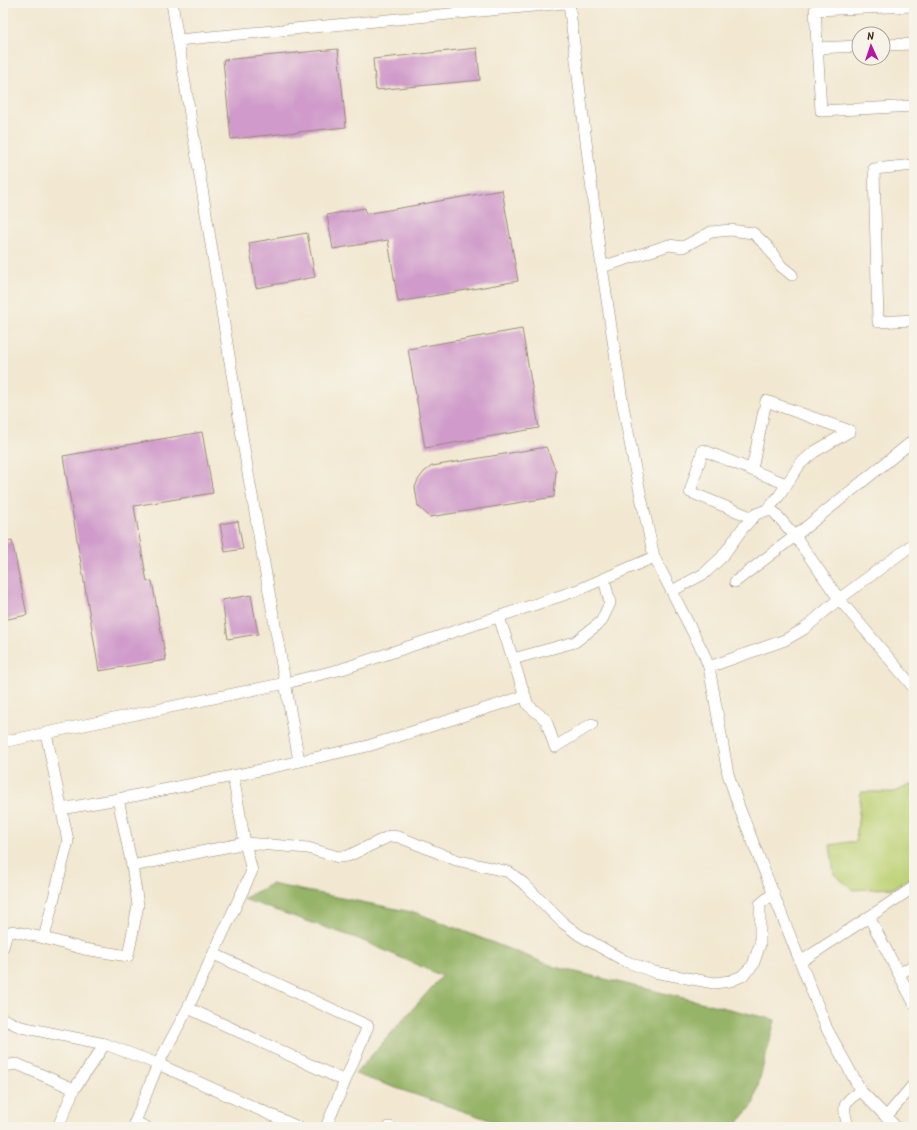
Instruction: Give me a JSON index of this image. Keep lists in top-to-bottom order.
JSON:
{
  "north": "top"
}
